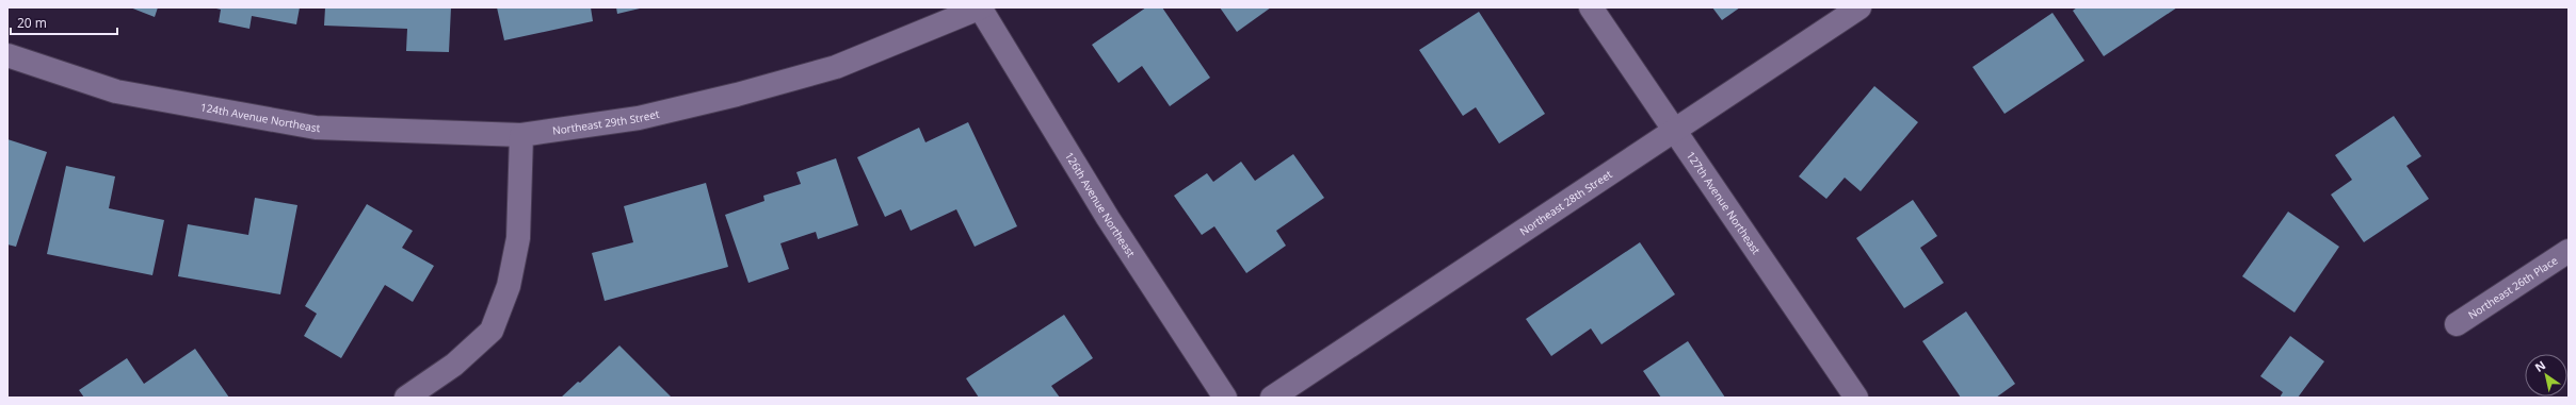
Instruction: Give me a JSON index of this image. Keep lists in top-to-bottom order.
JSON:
{
  "streets": {
    "street": [
      "124th Avenue Northeast",
      "Northeast 29th Street",
      "127th Avenue Northeast",
      "Northeast 28th Street",
      "126th Avenue Northeast",
      "Northeast 26th Place"
    ]
  },
  "crossings": [
    ["124th Avenue Northeast", "Northeast 29th Street"],
    ["Northeast 29th Street", "126th Avenue Northeast"],
    ["127th Avenue Northeast", "Northeast 28th Street"]
  ],
  "scale_bar": "20 m",
  "north": "top left"
}
